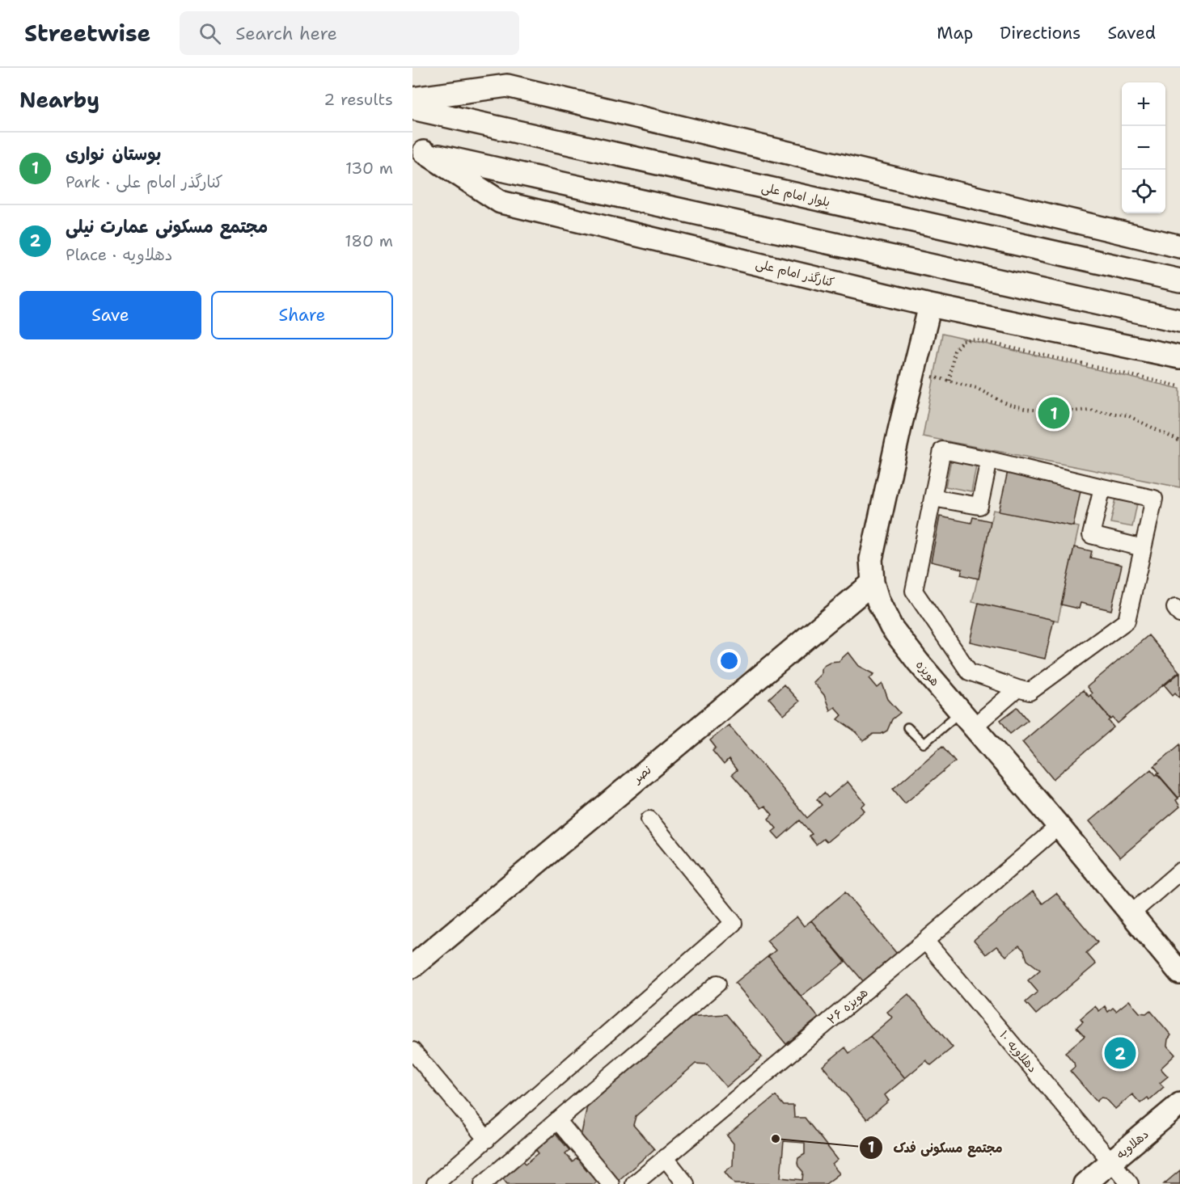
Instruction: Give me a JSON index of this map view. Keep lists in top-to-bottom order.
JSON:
{
  "streets": {
    "main road": [
      "بلوار امام علی",
      "کنارگذر امام علی",
      "هویزه",
      "نصر",
      "دهلاویه"
    ],
    "street": ["هویزه ۲۶", "دهلاویه ۱۰"]
  },
  "crossings": [
    ["کنارگذر امام علی", "هویزه"],
    ["هویزه", "نصر"],
    ["هویزه", "هویزه ۲۶"],
    ["هویزه ۲۶", "دهلاویه ۱۰"],
    ["دهلاویه ۱۰", "دهلاویه"]
  ],
  "places": ["مجتمع مسکونی فدک"],
  "page": {
    "header": "Streetwise",
    "search": "Search here",
    "nav": ["Map", "Directions", "Saved"],
    "heading": ["Nearby", "2 results"],
    "map_buttons": ["+", "−"],
    "list": [
      {
        "mark": "1",
        "name": "بوستان نواری",
        "note": "Park · کنارگذر امام علی",
        "value": "130 m"
      },
      {
        "mark": "2",
        "name": "مجتمع مسکونی عمارت نیلی",
        "note": "Place · دهلاویه",
        "value": "180 m"
      }
    ],
    "buttons": ["Save", "Share"],
    "pins": ["1", "2"]
  }
}
